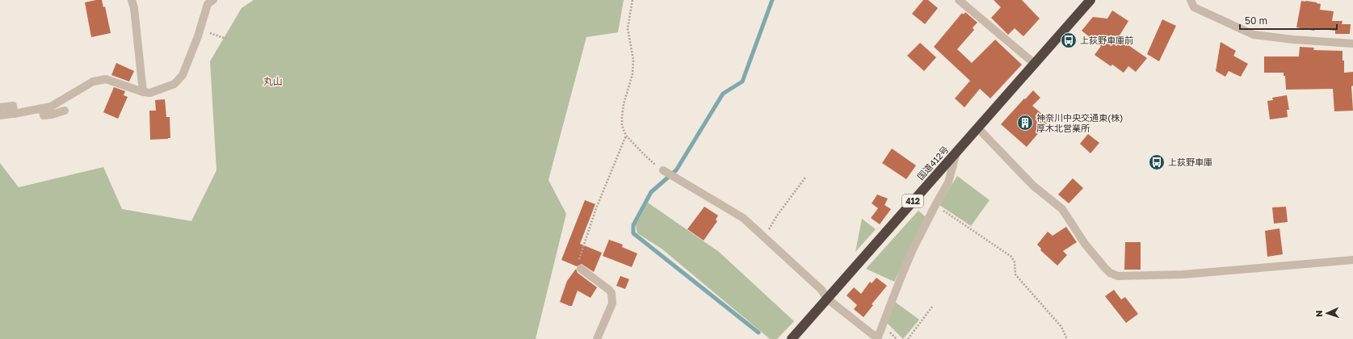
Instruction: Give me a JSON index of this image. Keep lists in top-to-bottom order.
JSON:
{
  "streets": {
    "highway": ["国道412号", "412"]
  },
  "districts": ["丸山"],
  "places": {
    "bus stop": ["上荻野車庫前", "上荻野車庫"],
    "building": ["神奈川中央交通東(株) 厚木北営業所"]
  },
  "scale_bar": "50 m",
  "north": "left"
}
